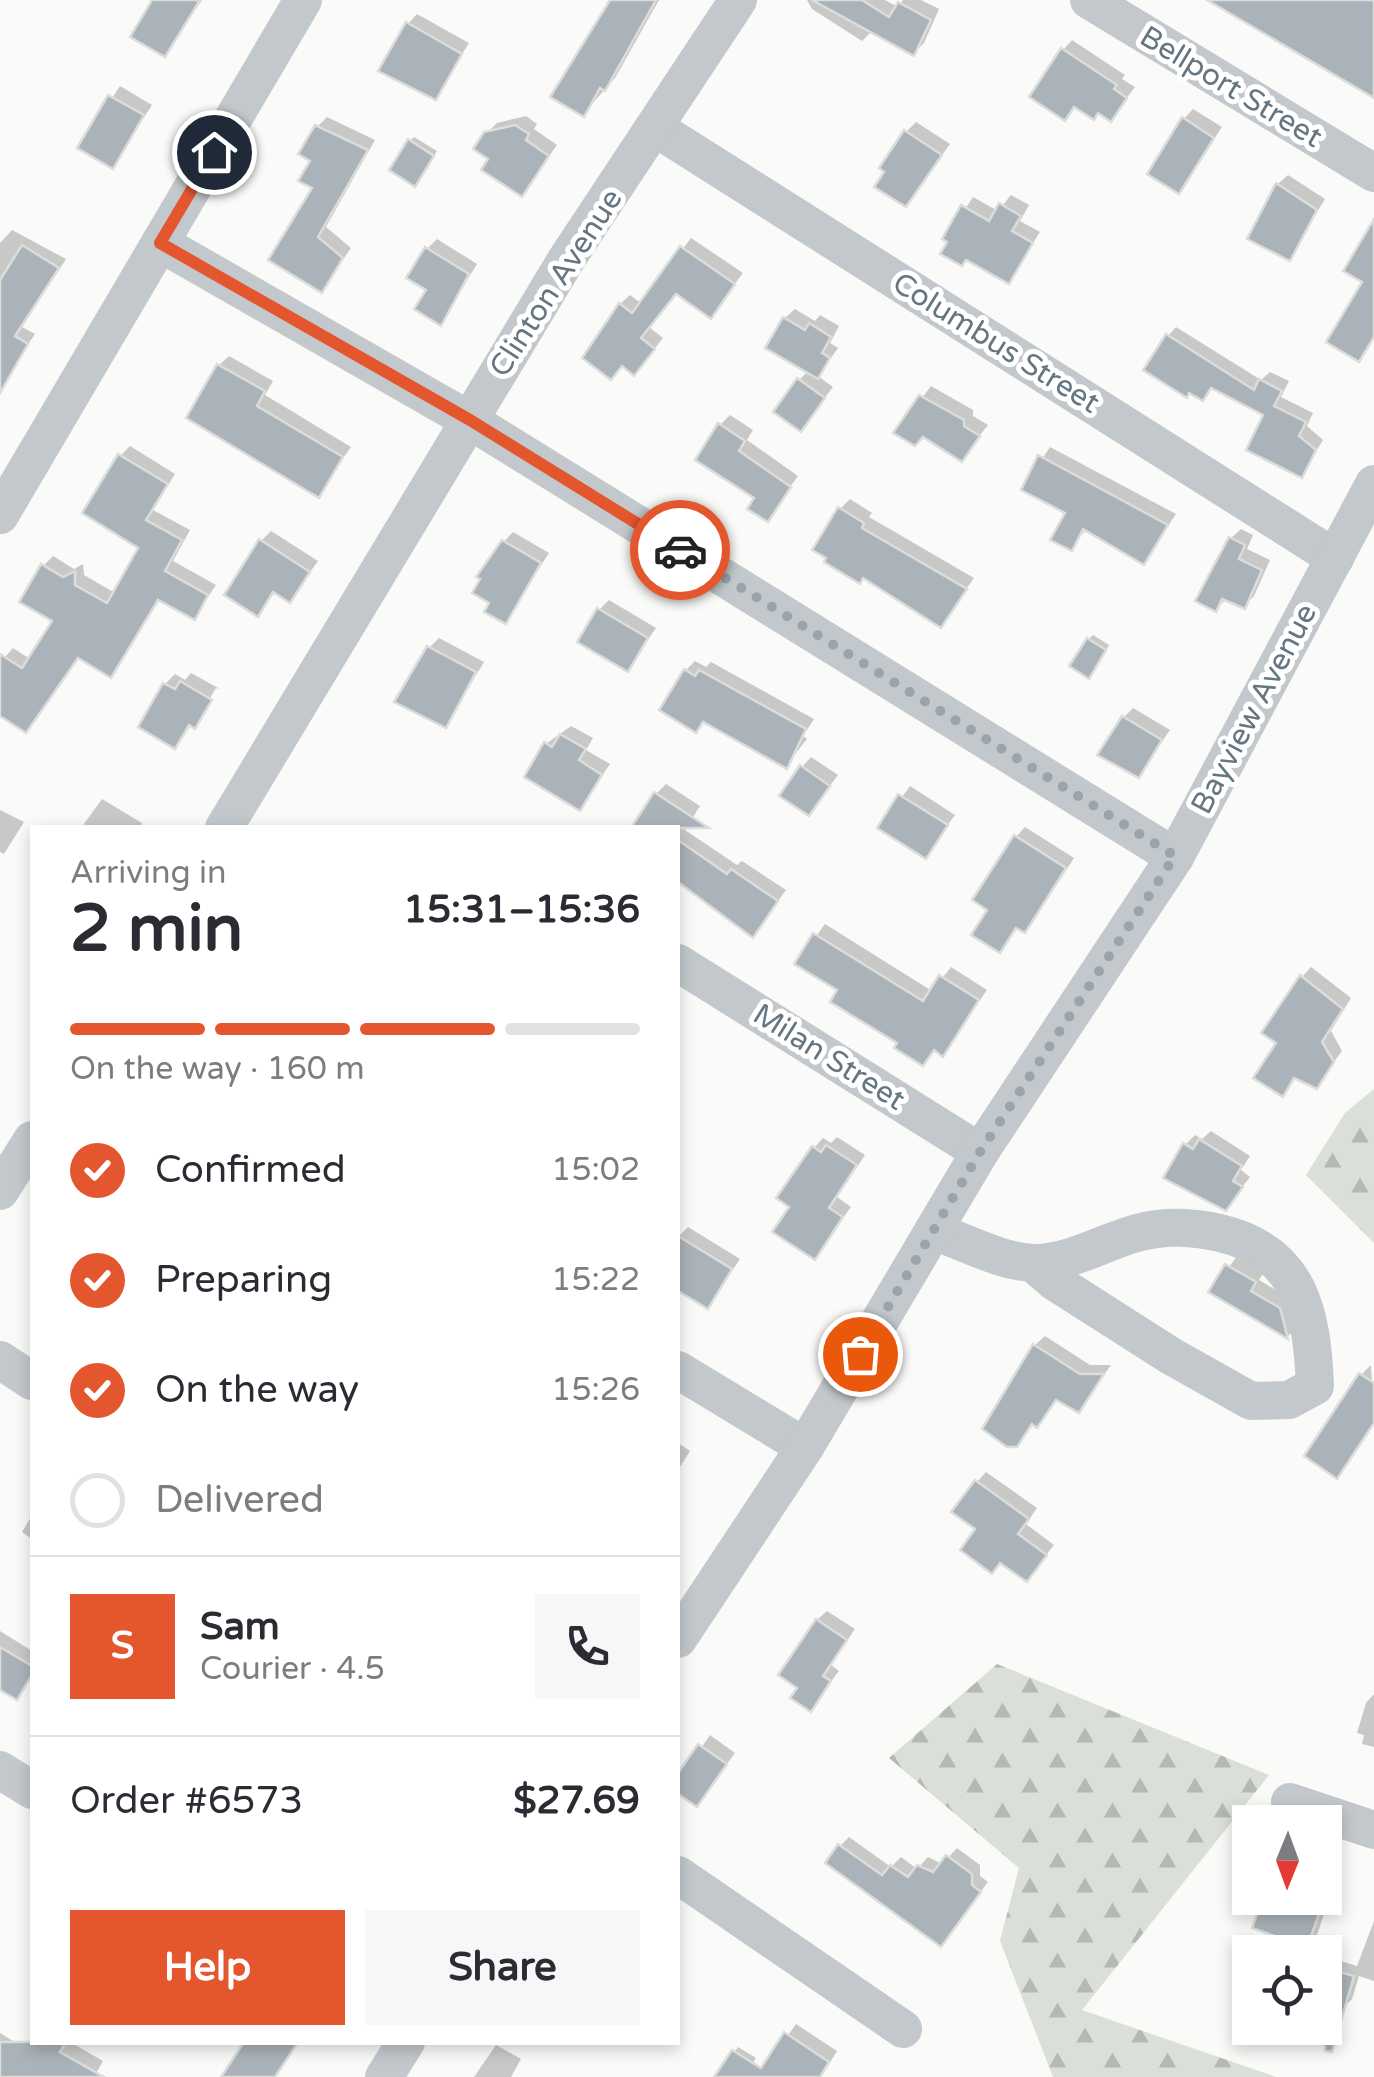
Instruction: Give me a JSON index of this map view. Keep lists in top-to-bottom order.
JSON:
{
  "streets": {
    "street": [
      "Bellport Street",
      "Clinton Avenue",
      "Columbus Street",
      "Bayview Avenue",
      "Milan Street"
    ]
  },
  "crossings": [
    ["Clinton Avenue", "Columbus Street"],
    ["Columbus Street", "Bayview Avenue"],
    ["Bayview Avenue", "Milan Street"]
  ],
  "north": "bottom",
  "page": {
    "heading": ["2 min", "Arriving in", "15:31–15:36"],
    "panel": [
      "Sam",
      "Courier · 4.5",
      "Order #6573",
      "$27.69"
    ],
    "bar": "On the way · 160 m",
    "list": [
      ["Confirmed", "15:02"],
      ["Preparing", "15:22"],
      ["On the way", "15:26"],
      "Delivered"
    ],
    "round": "S",
    "buttons": ["Help", "Share"]
  }
}
